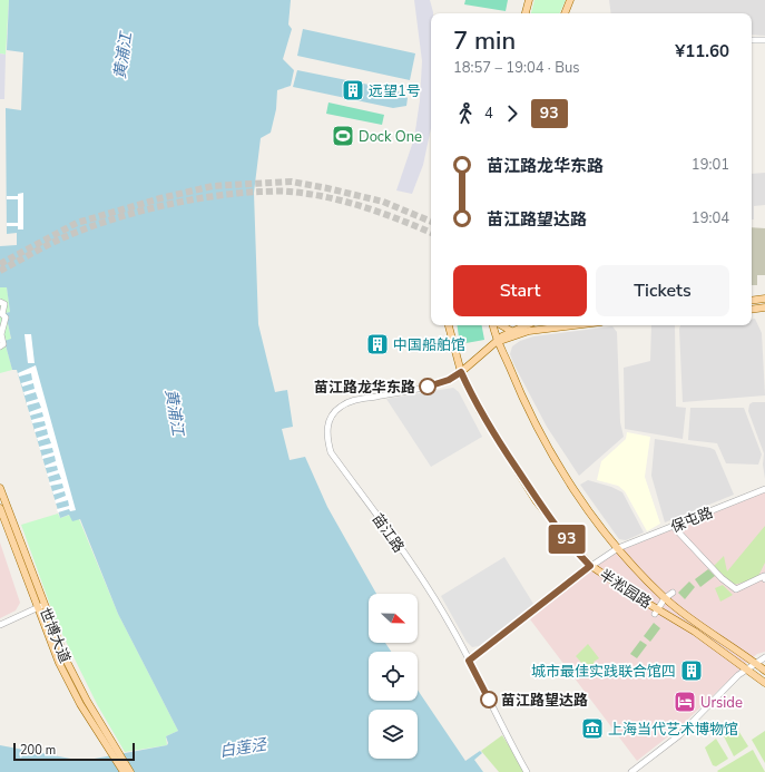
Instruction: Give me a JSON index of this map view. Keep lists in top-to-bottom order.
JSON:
{
  "streets": {
    "main road": ["半淞园路", "世博大道"],
    "street": ["保屯路", "苗江路"]
  },
  "crossings": [
    ["保屯路", "苗江路"],
    ["保屯路", "半淞园路"],
    ["苗江路", "半淞园路"]
  ],
  "water": ["黄浦江", "白莲泾"],
  "places": {
    "building": ["远望1号", "中国船舶馆", "城市最佳实践联合馆四"],
    "sports": ["Dock One"],
    "other": ["苗江路龙华东路", "苗江路望达路"],
    "hotel": ["Urside"],
    "museum": ["上海当代艺术博物馆"]
  },
  "lines": ["bus line 93"],
  "scale_bar": "200 m",
  "north": "right",
  "page": {
    "on_map": "93",
    "heading": ["7 min", "18:57 – 19:04 · Bus", "¥11.60"],
    "legs": ["4", "93"],
    "list": [
      {
        "name": "苗江路龙华东路",
        "value": "19:01"
      },
      {
        "name": "苗江路望达路",
        "value": "19:04"
      }
    ],
    "buttons": ["Start", "Tickets"],
    "scale": "200 m"
  }
}
